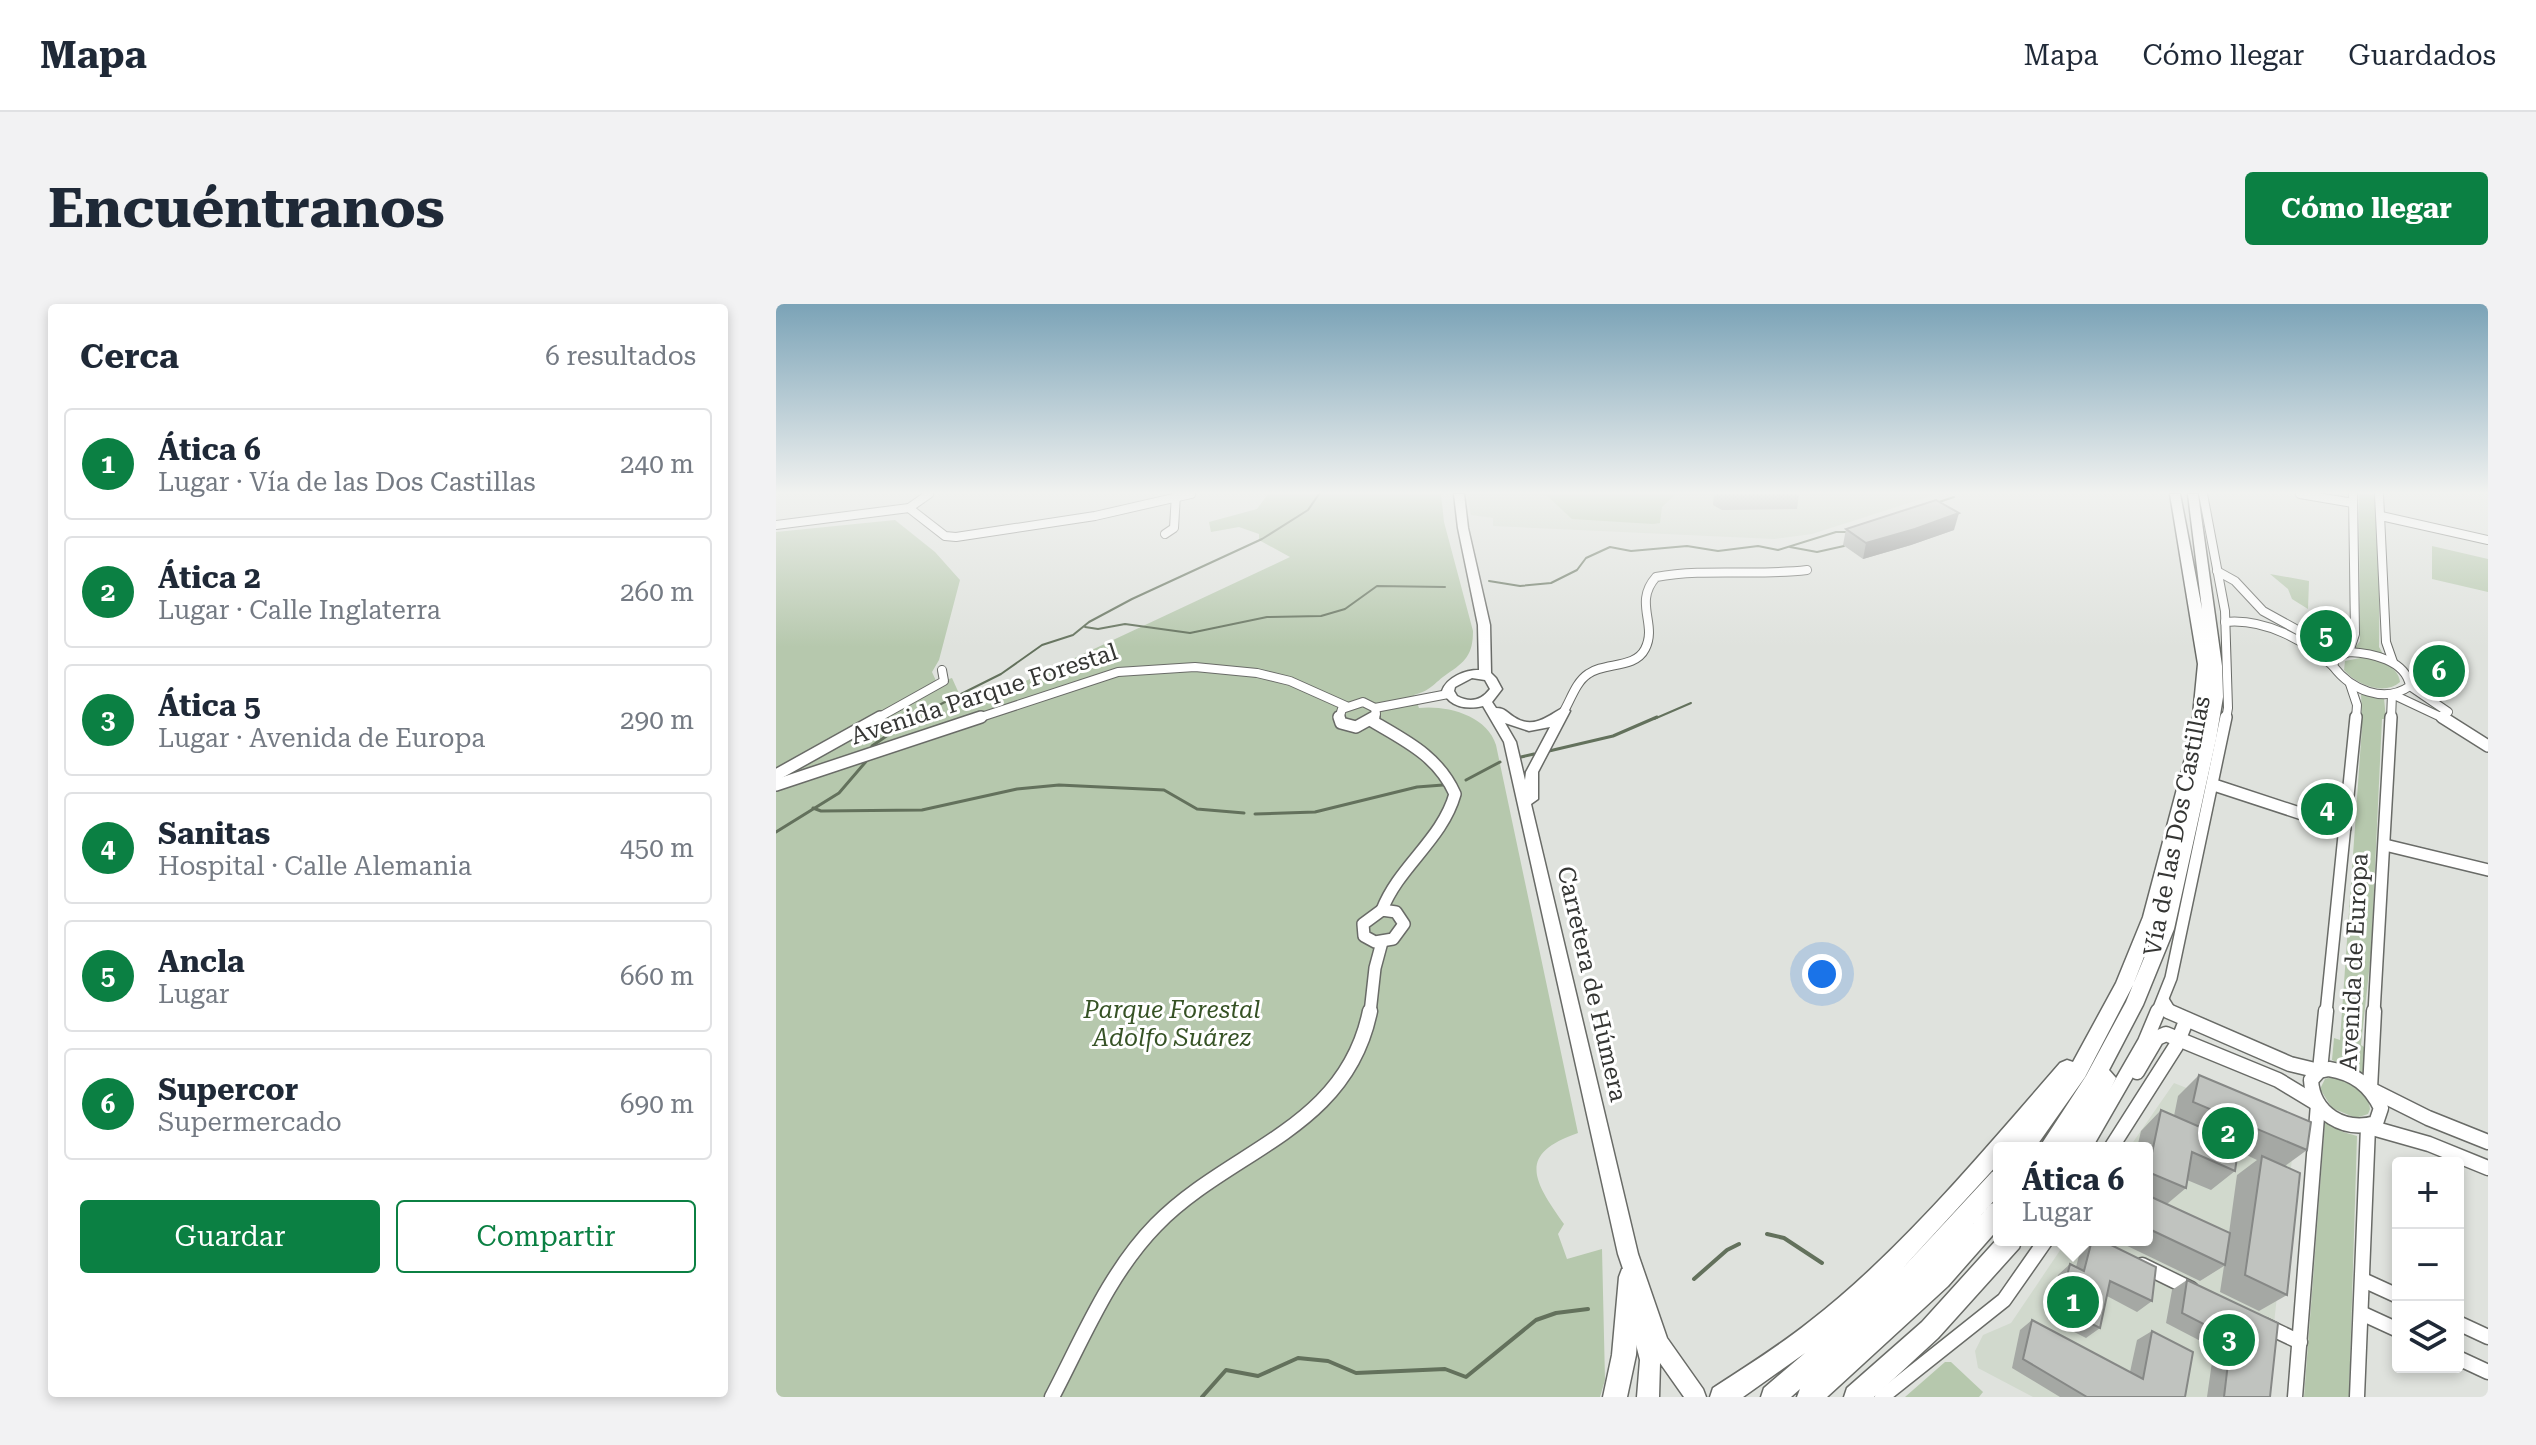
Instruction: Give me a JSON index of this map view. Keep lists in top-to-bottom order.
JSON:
{
  "streets": {
    "main road": ["Carretera de Húmera"],
    "street": ["Avenida Parque Forestal", "Vía de las Dos Castillas", "Avenida de Europa"]
  },
  "parks": ["Parque Forestal Adolfo Suárez"],
  "page": {
    "header": "Mapa",
    "nav": ["Mapa", "Cómo llegar", "Guardados"],
    "buttons": [
      "Cómo llegar",
      ["Guardar", "Compartir"]
    ],
    "title": "Encuéntranos",
    "heading": ["Cerca", "6 resultados"],
    "list": [
      {
        "mark": "1",
        "name": "Ática 6",
        "note": "Lugar · Vía de las Dos Castillas",
        "value": "240 m"
      },
      {
        "mark": "2",
        "name": "Ática 2",
        "note": "Lugar · Calle Inglaterra",
        "value": "260 m"
      },
      {
        "mark": "3",
        "name": "Ática 5",
        "note": "Lugar · Avenida de Europa",
        "value": "290 m"
      },
      {
        "mark": "4",
        "name": "Sanitas",
        "note": "Hospital · Calle Alemania",
        "value": "450 m"
      },
      {
        "mark": "5",
        "name": "Ancla",
        "note": "Lugar",
        "value": "660 m"
      },
      {
        "mark": "6",
        "name": "Supercor",
        "note": "Supermercado",
        "value": "690 m"
      }
    ],
    "pins": [
      "5",
      "6",
      "4",
      "2",
      "1",
      "3"
    ],
    "popup": ["Ática 6", "Lugar"],
    "map_buttons": ["+", "−"]
  }
}
